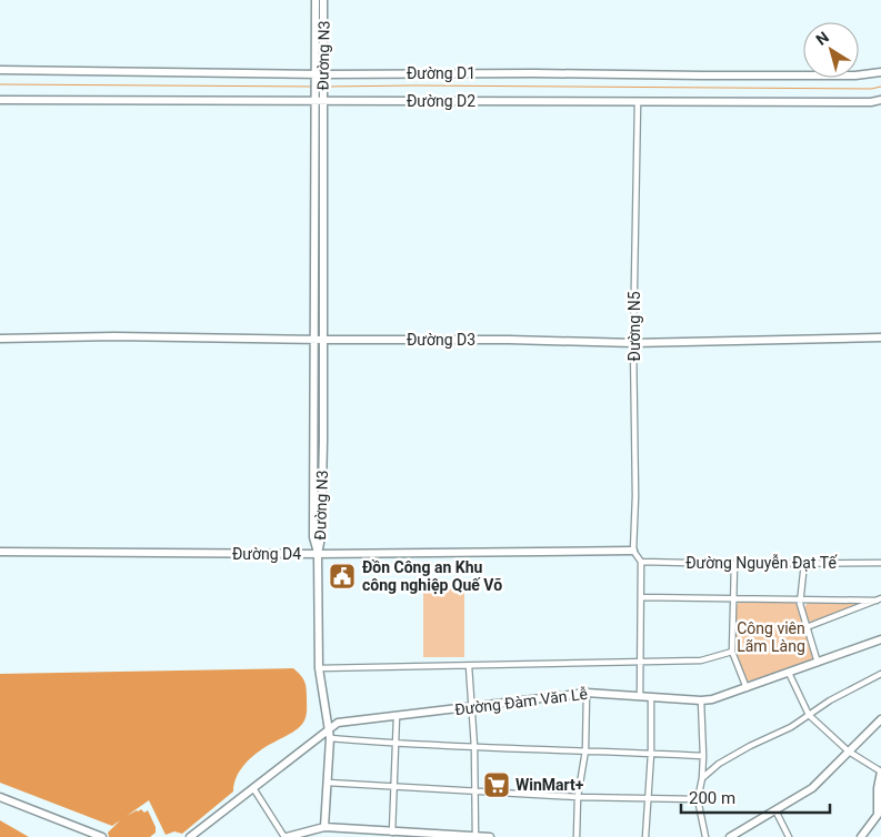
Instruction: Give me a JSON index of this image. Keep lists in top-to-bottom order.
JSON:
{
  "streets": {
    "street": [
      "Đường N3",
      "Đường D1",
      "Đường D2",
      "Đường N5",
      "Đường D3",
      "Đường D4",
      "Đường Nguyễn Đạt Tế",
      "Đường Đàm Văn Lễ"
    ]
  },
  "crossings": [
    ["Đường N3", "Đường D1"],
    ["Đường N3", "Đường D2"],
    ["Đường N3", "Đường D3"],
    ["Đường N3", "Đường D4"],
    ["Đường D2", "Đường N5"],
    ["Đường N5", "Đường D3"],
    ["Đường N5", "Đường D4"]
  ],
  "parks": ["Công viên Lãm Làng"],
  "places": {
    "public building": ["Đồn Công an Khu công nghiệp Quế Võ"],
    "supermarket": ["WinMart+"]
  },
  "scale_bar": "200 m",
  "north": "top left"
}
